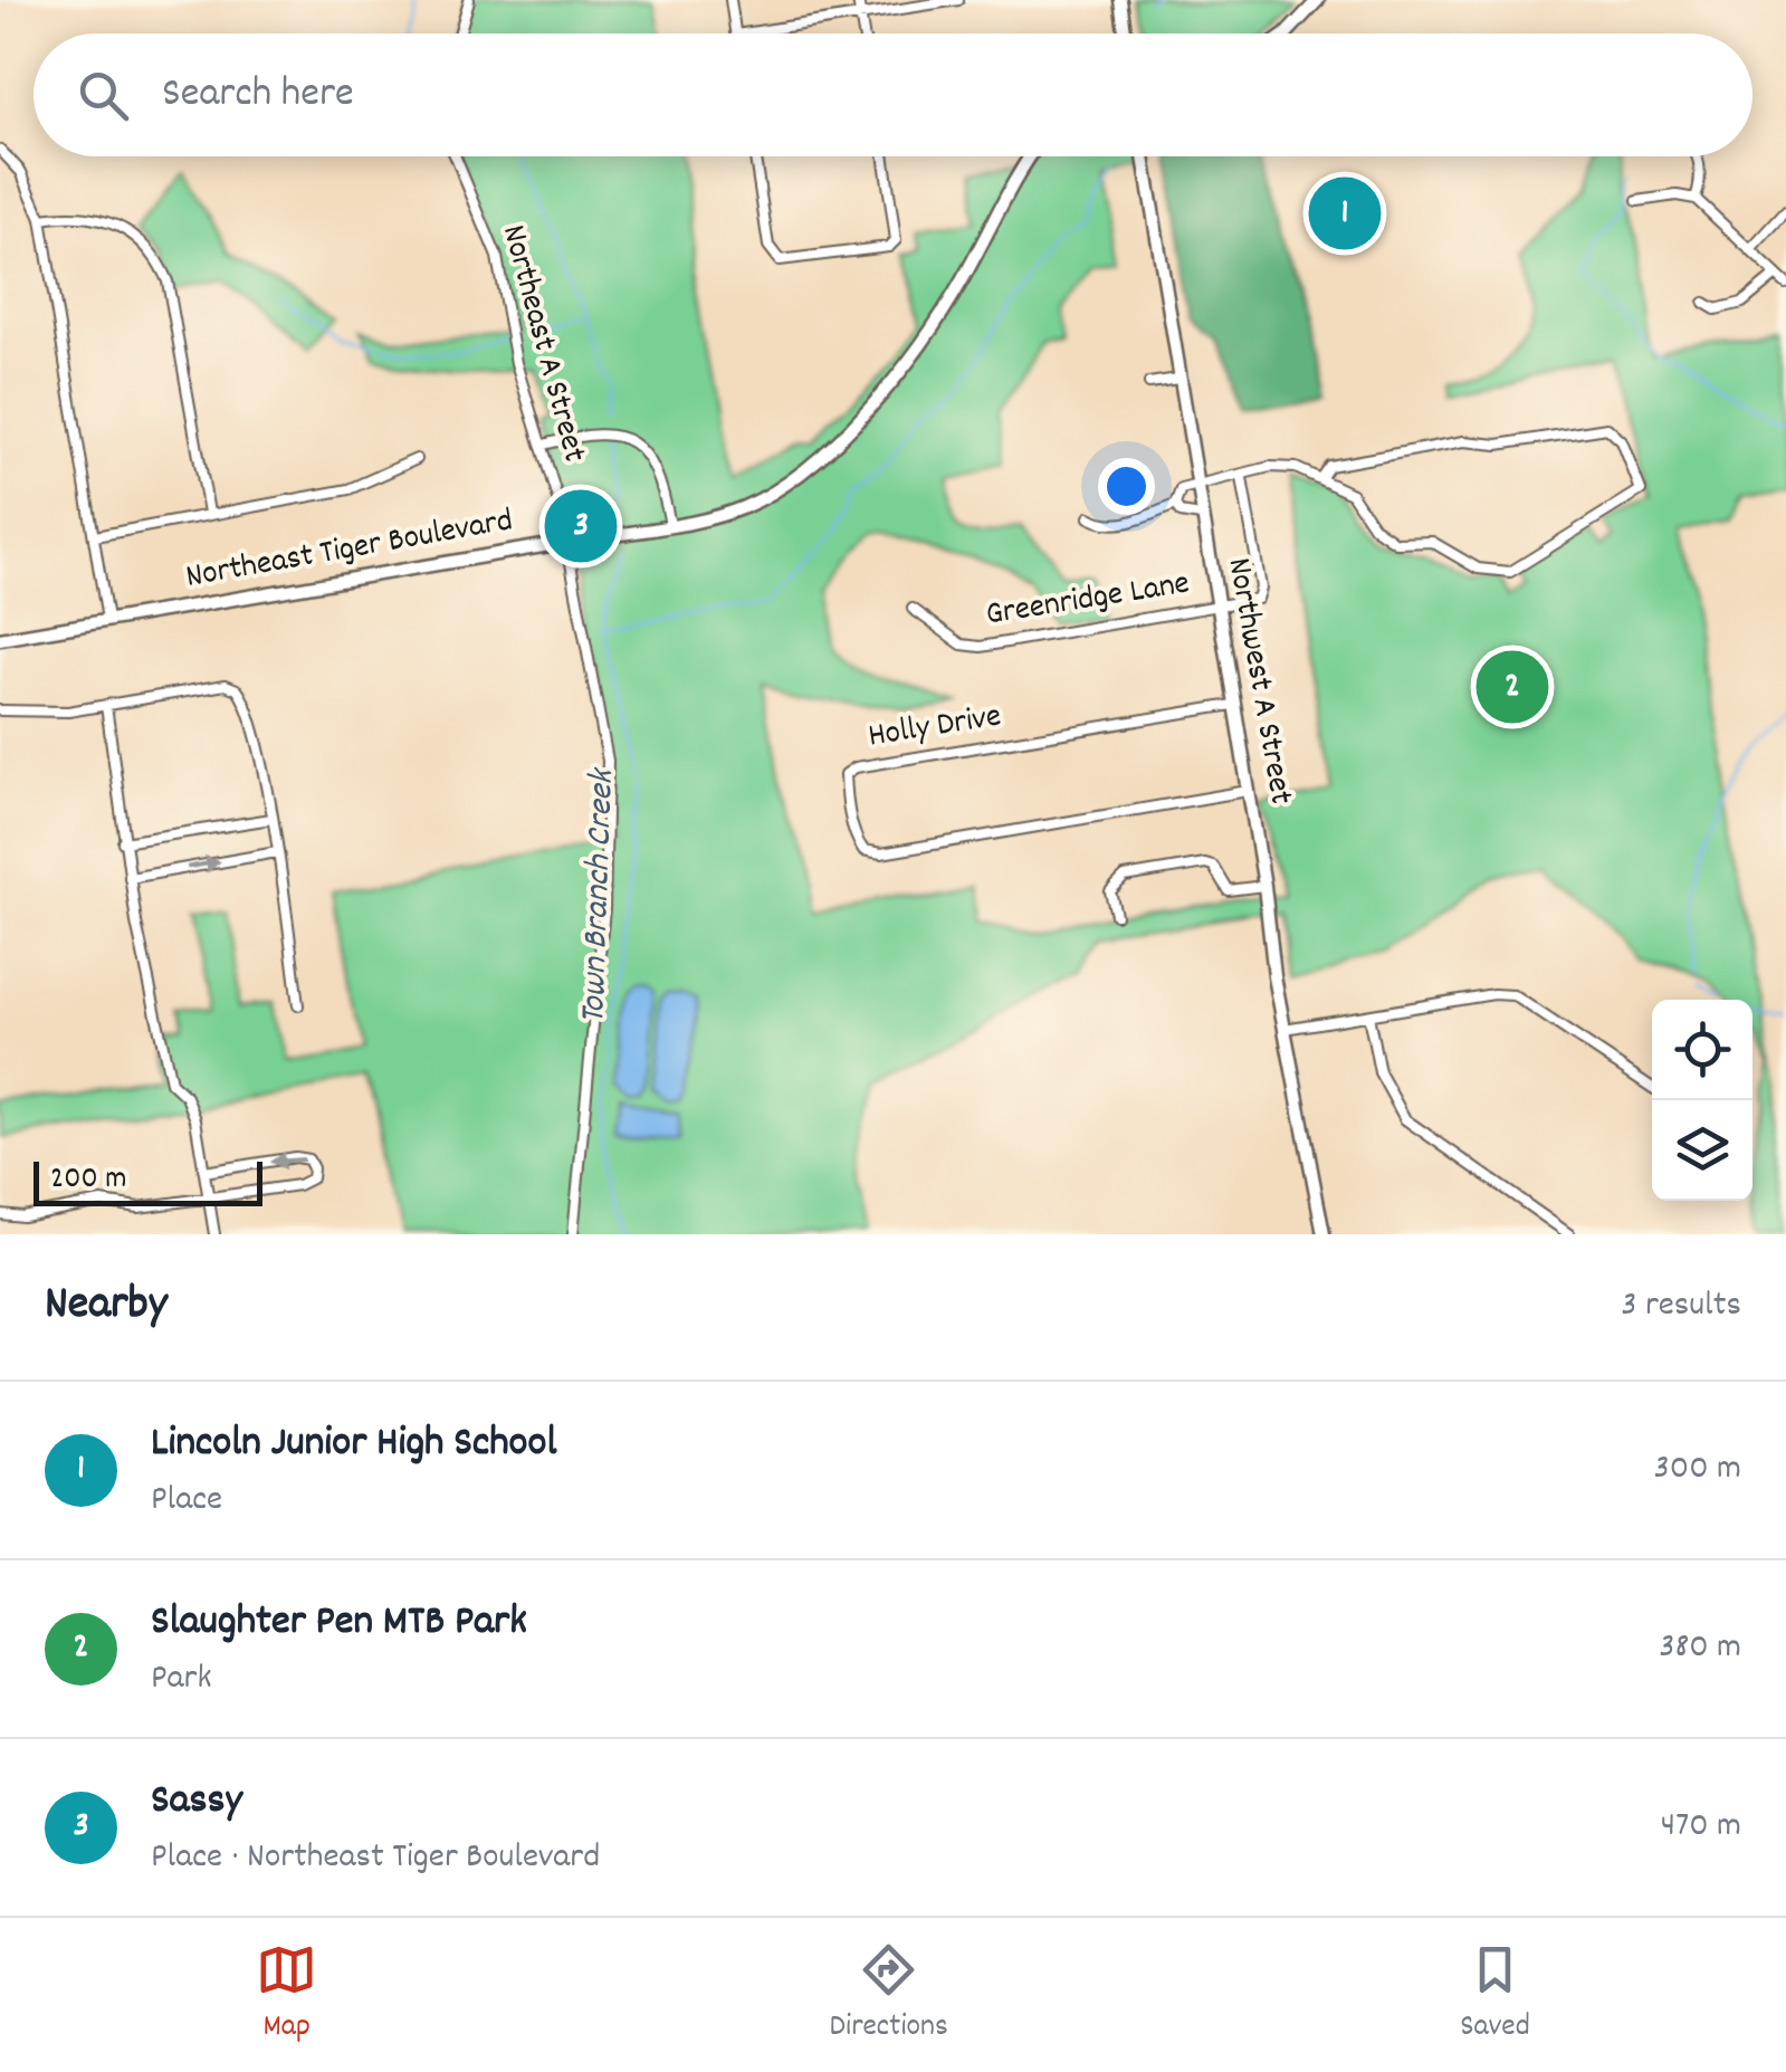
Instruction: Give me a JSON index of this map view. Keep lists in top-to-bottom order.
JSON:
{
  "streets": {
    "street": [
      "Northeast A Street",
      "Northeast Tiger Boulevard",
      "Greenridge Lane",
      "Northwest A Street",
      "Holly Drive"
    ]
  },
  "crossings": [
    ["Greenridge Lane", "Northwest A Street"],
    ["Northwest A Street", "Holly Drive"]
  ],
  "water": ["Town Branch Creek"],
  "scale_bar": "200 m",
  "page": {
    "search": "Search here",
    "pins": ["1", "3", "2"],
    "scale": "200 m",
    "heading": ["Nearby", "3 results"],
    "list": [
      {
        "mark": "1",
        "name": "Lincoln Junior High School",
        "note": "Place",
        "value": "300 m"
      },
      {
        "mark": "2",
        "name": "Slaughter Pen MTB Park",
        "note": "Park",
        "value": "380 m"
      },
      {
        "mark": "3",
        "name": "Sassy",
        "note": "Place · Northeast Tiger Boulevard",
        "value": "470 m"
      }
    ],
    "nav": ["Map", "Directions", "Saved"]
  }
}
